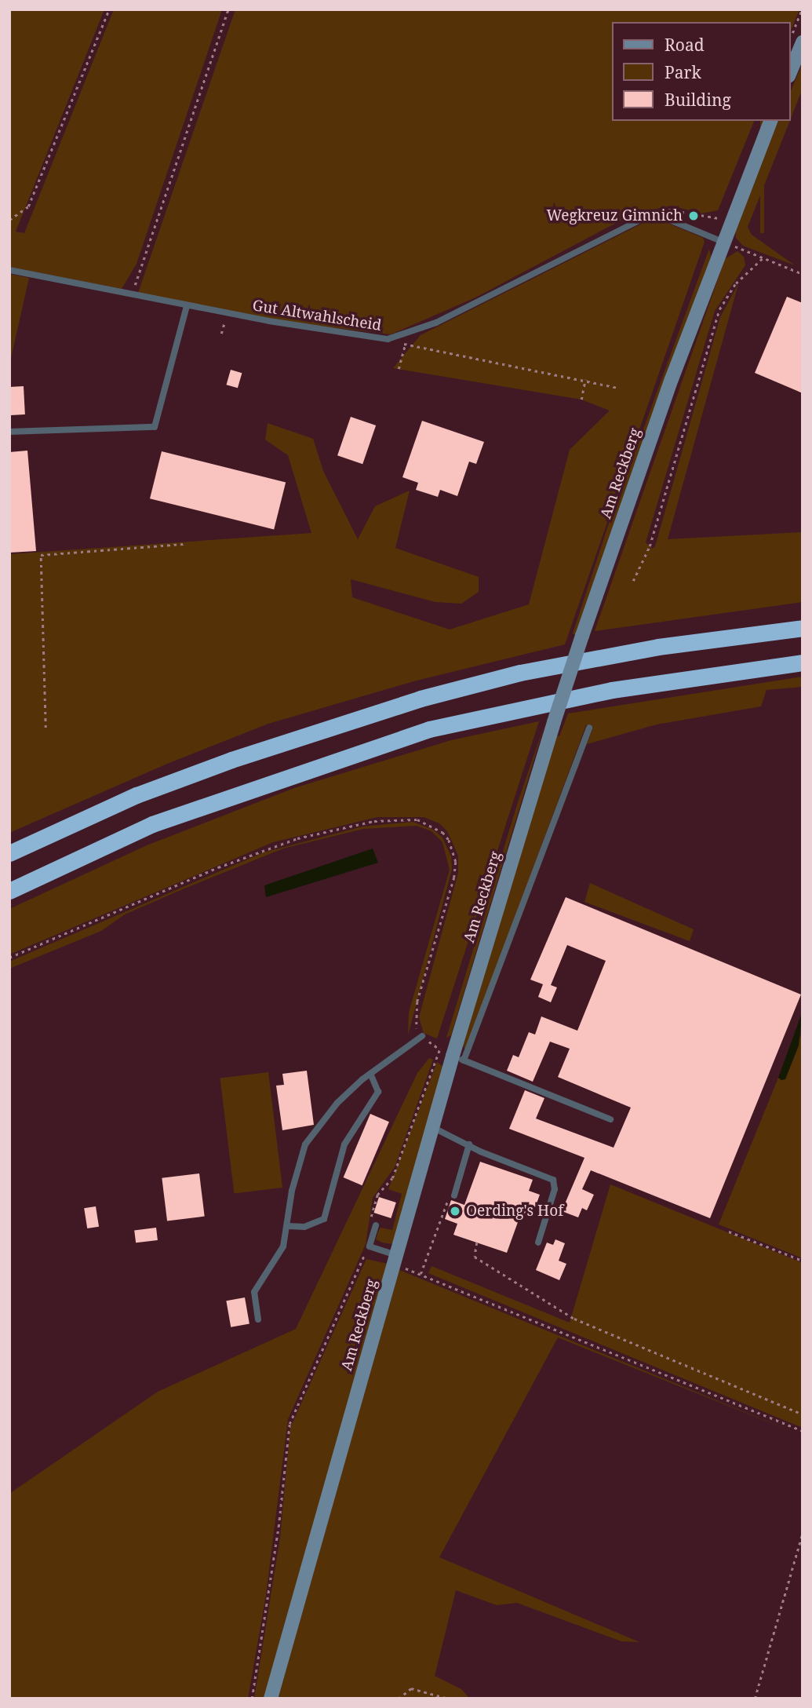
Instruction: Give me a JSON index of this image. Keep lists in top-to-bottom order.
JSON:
{
  "streets": {
    "street": ["Am Reckberg"],
    "lane": ["Gut Altwahlscheid"]
  },
  "places": ["Wegkreuz Gimnich", "Oerding's Hof"],
  "legend": ["Road", "Park", "Building"]
}
